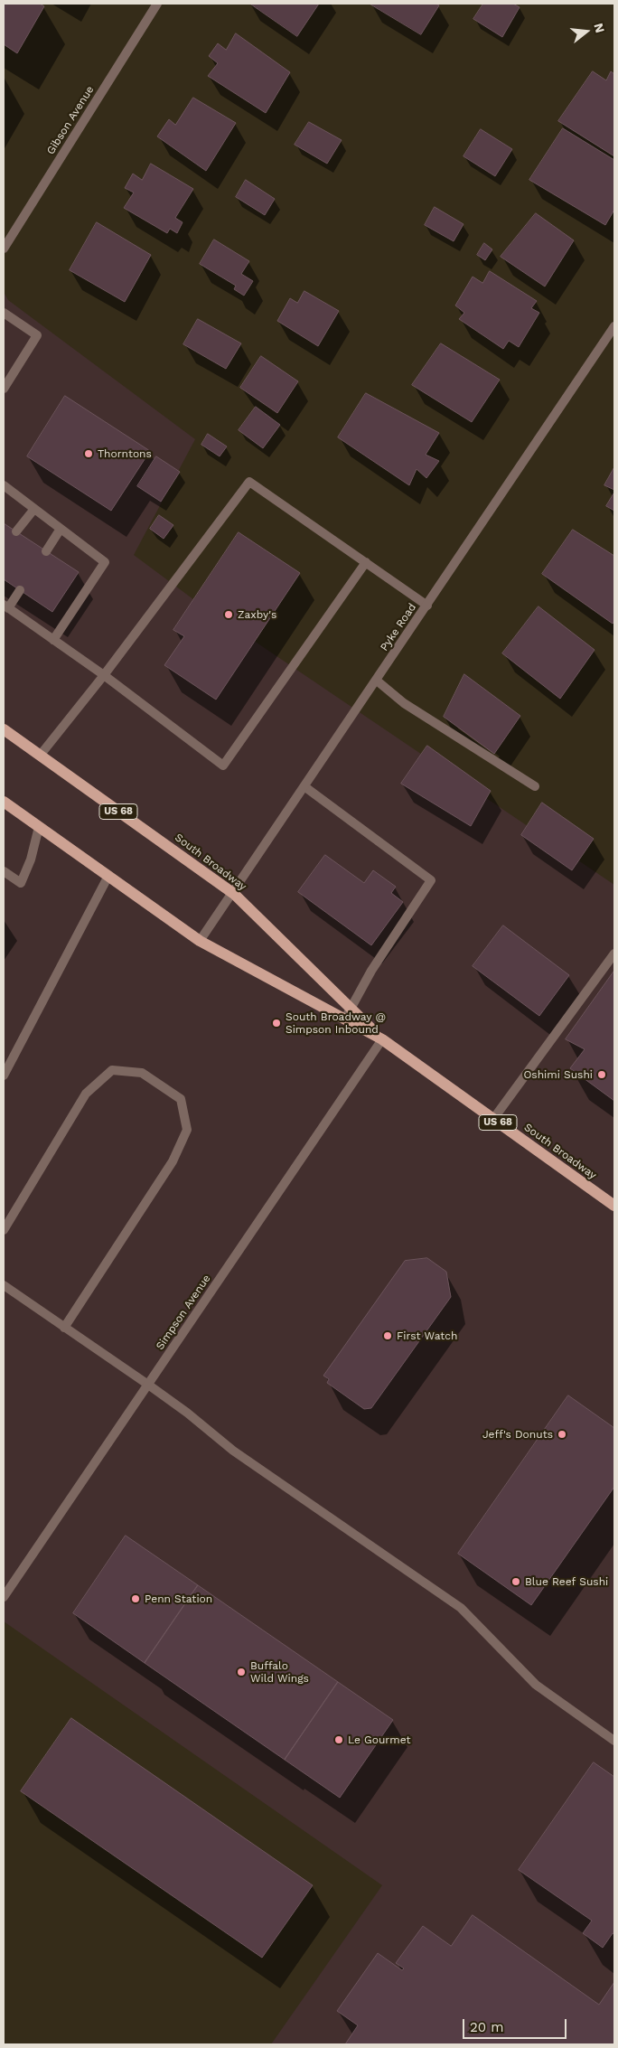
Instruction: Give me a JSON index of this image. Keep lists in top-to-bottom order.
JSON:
{
  "streets": {
    "main road": ["US 68", "South Broadway"],
    "street": ["Gibson Avenue", "Pyke Road", "Simpson Avenue"]
  },
  "crossings": [
    ["Pyke Road", "South Broadway"],
    ["South Broadway", "Simpson Avenue"]
  ],
  "places": [
    "Thorntons",
    "Zaxby's",
    "South Broadway @ Simpson Inbound",
    "Oshimi Sushi",
    "First Watch",
    "Jeff's Donuts",
    "Blue Reef Sushi",
    "Penn Station",
    "Buffalo Wild Wings",
    "Le Gourmet"
  ],
  "scale_bar": "20 m",
  "north": "right"
}
